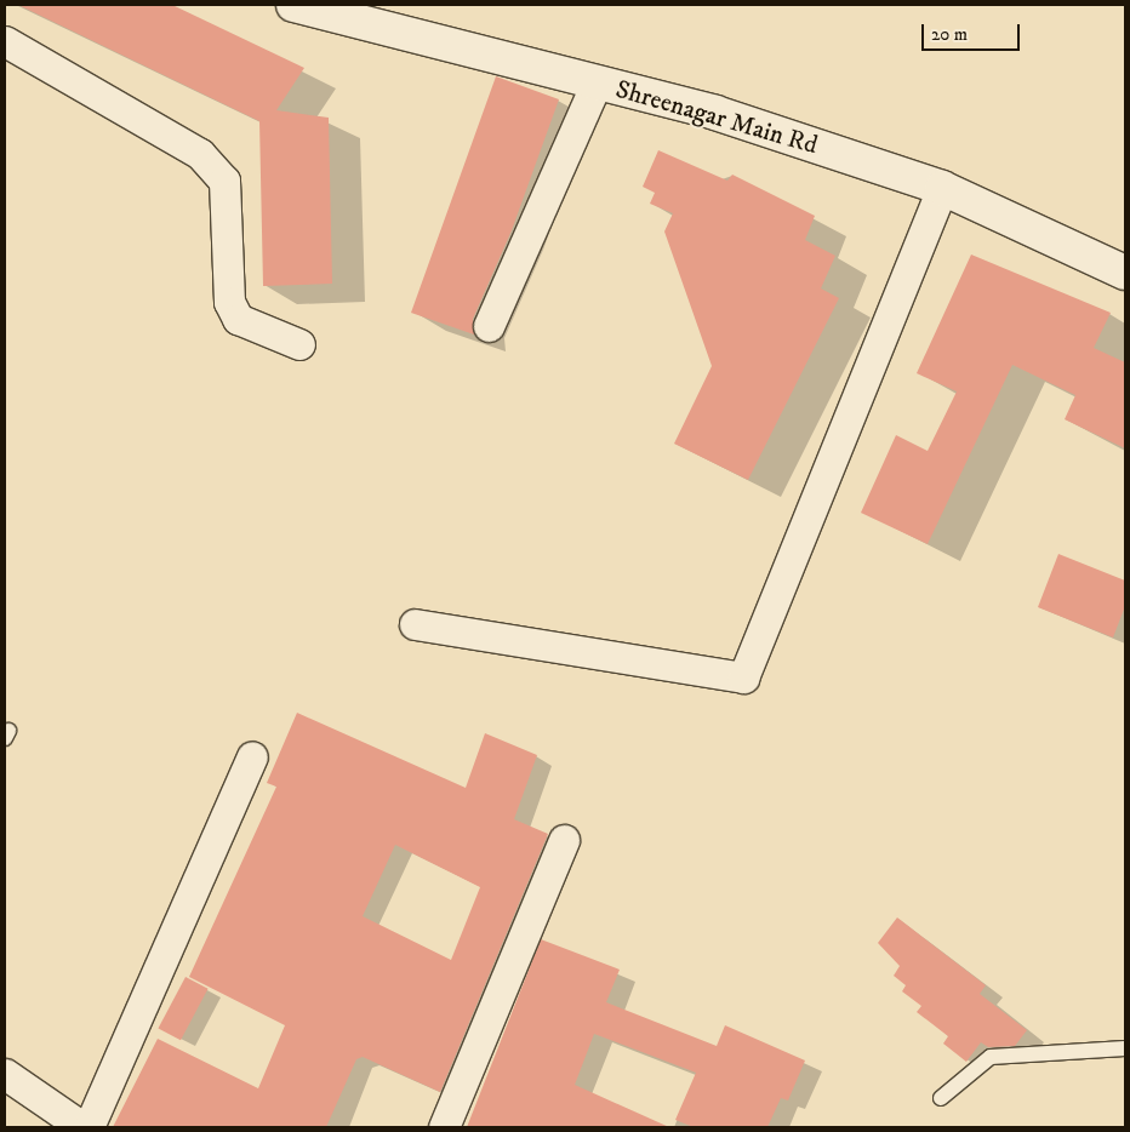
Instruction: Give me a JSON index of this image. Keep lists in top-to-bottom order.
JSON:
{
  "streets": {
    "street": ["Shreenagar Main Rd"]
  },
  "scale_bar": "20 m"
}
